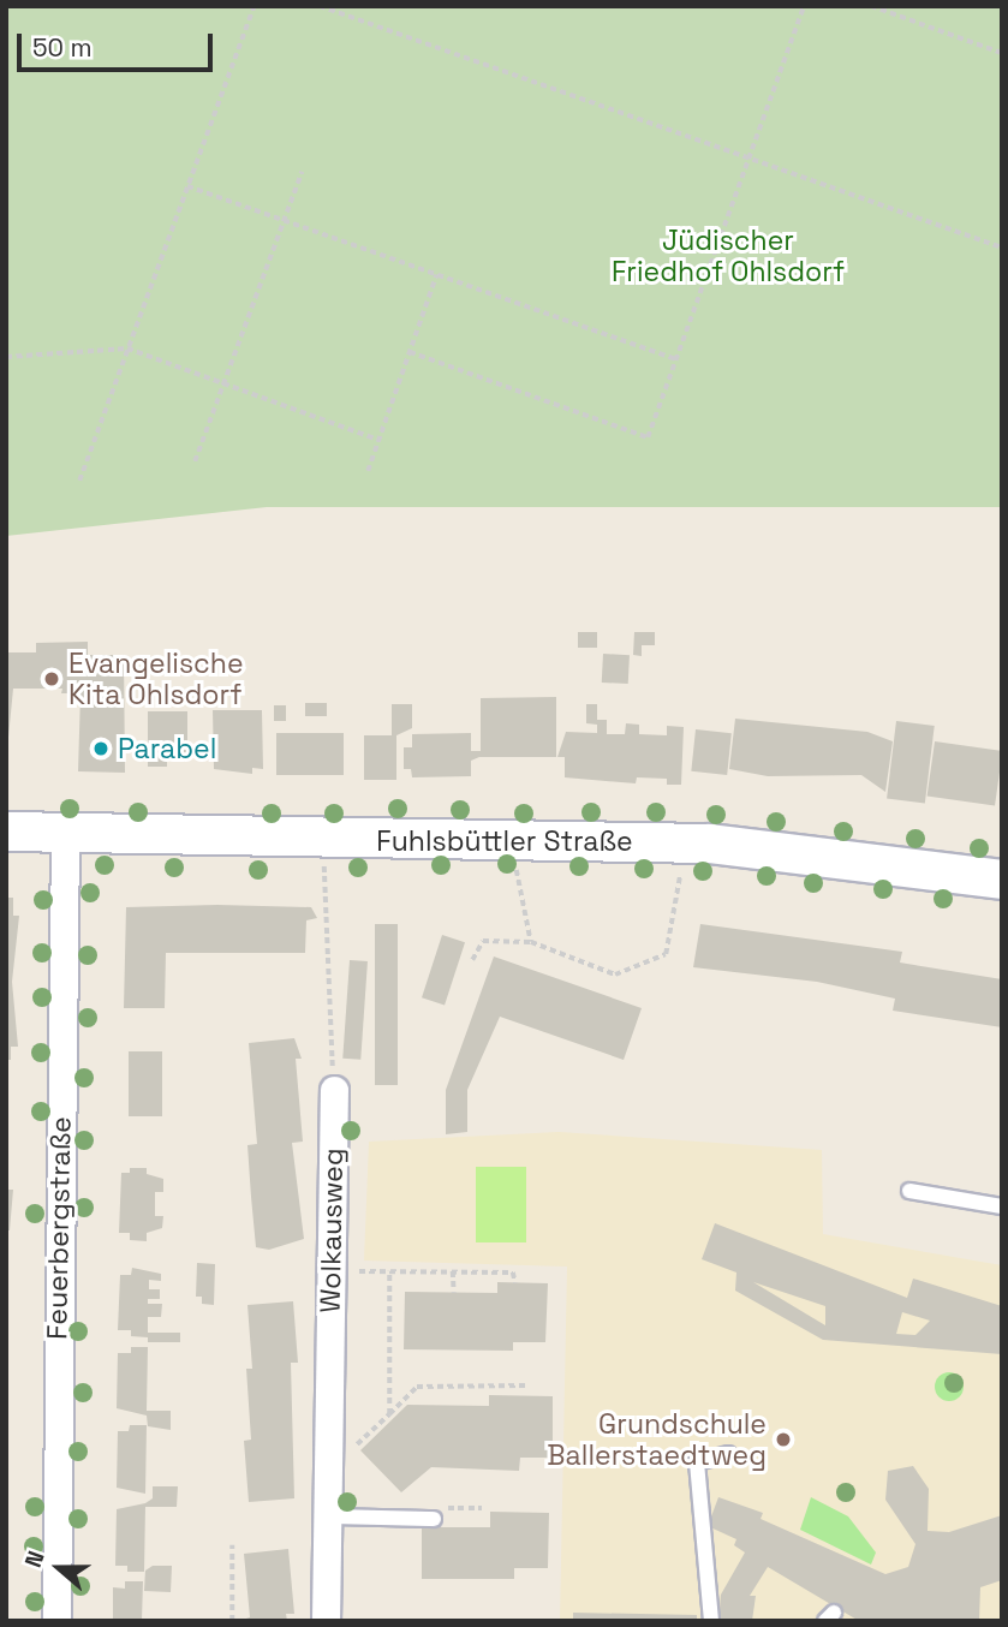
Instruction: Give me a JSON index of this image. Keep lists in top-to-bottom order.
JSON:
{
  "streets": {
    "main road": ["Fuhlsbüttler Straße"],
    "street": ["Feuerbergstraße", "Wolkausweg"]
  },
  "crossings": [
    ["Fuhlsbüttler Straße", "Feuerbergstraße"]
  ],
  "parks": ["Jüdischer Friedhof Ohlsdorf"],
  "places": ["Evangelische Kita Ohlsdorf", "Parabel", "Grundschule Ballerstaedtweg"],
  "scale_bar": "50 m",
  "north": "left"
}
